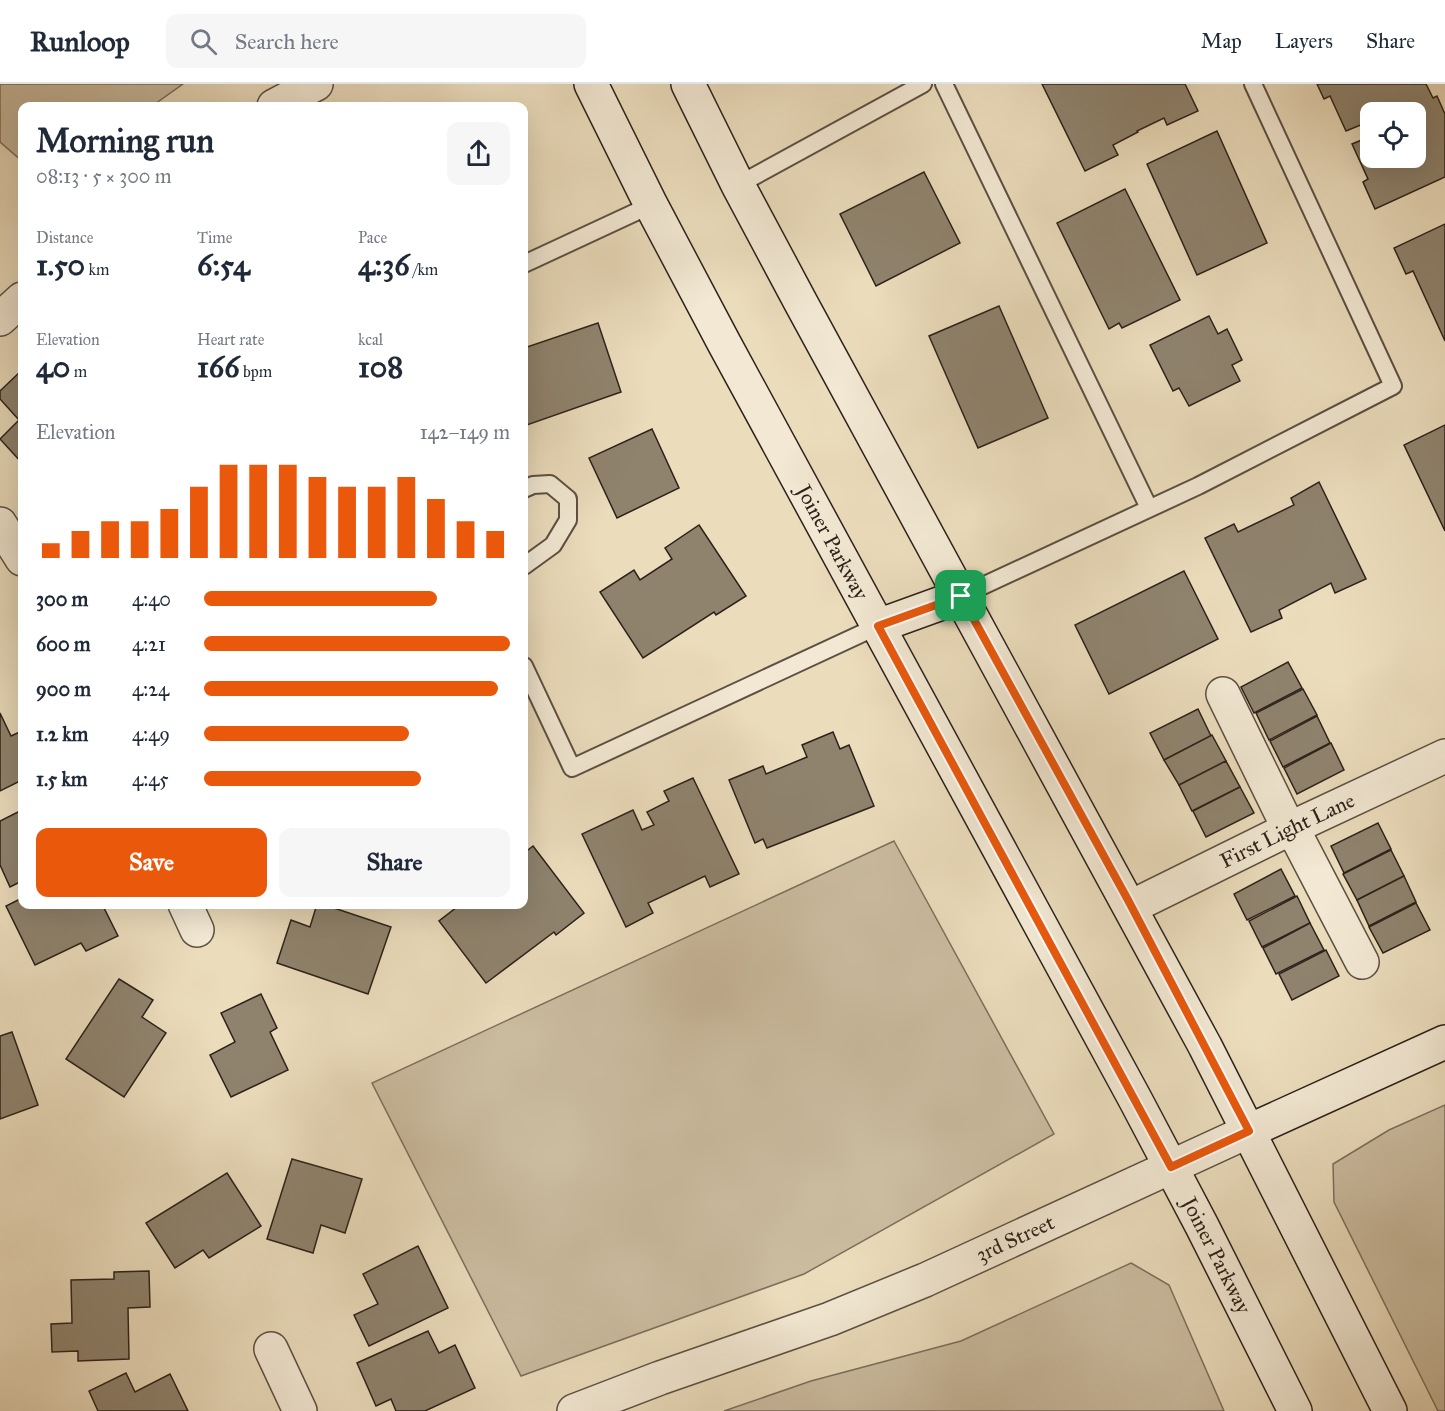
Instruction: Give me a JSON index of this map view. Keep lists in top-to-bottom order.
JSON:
{
  "streets": {
    "main road": ["Joiner Parkway", "First Light Lane", "3rd Street"]
  },
  "crossings": [
    ["Joiner Parkway", "3rd Street"]
  ],
  "page": {
    "header": "Runloop",
    "search": "Search here",
    "nav": ["Map", "Layers", "Share"],
    "heading": ["Morning run", "08:13 · 5 × 300 m"],
    "stats": [
      ["Distance", "1.50 km"],
      ["Time", "6:54"],
      ["Pace", "4:36 /km"],
      ["Elevation", "40 m"],
      ["Heart rate", "166 bpm"],
      ["kcal", "108"]
    ],
    "chart": ["Elevation", "142–149 m"],
    "list": [
      {
        "name": "300 m",
        "note": "4:40"
      },
      {
        "name": "600 m",
        "note": "4:21"
      },
      {
        "name": "900 m",
        "note": "4:24"
      },
      {
        "name": "1.2 km",
        "note": "4:49"
      },
      {
        "name": "1.5 km",
        "note": "4:45"
      }
    ],
    "buttons": ["Save", "Share"]
  }
}
